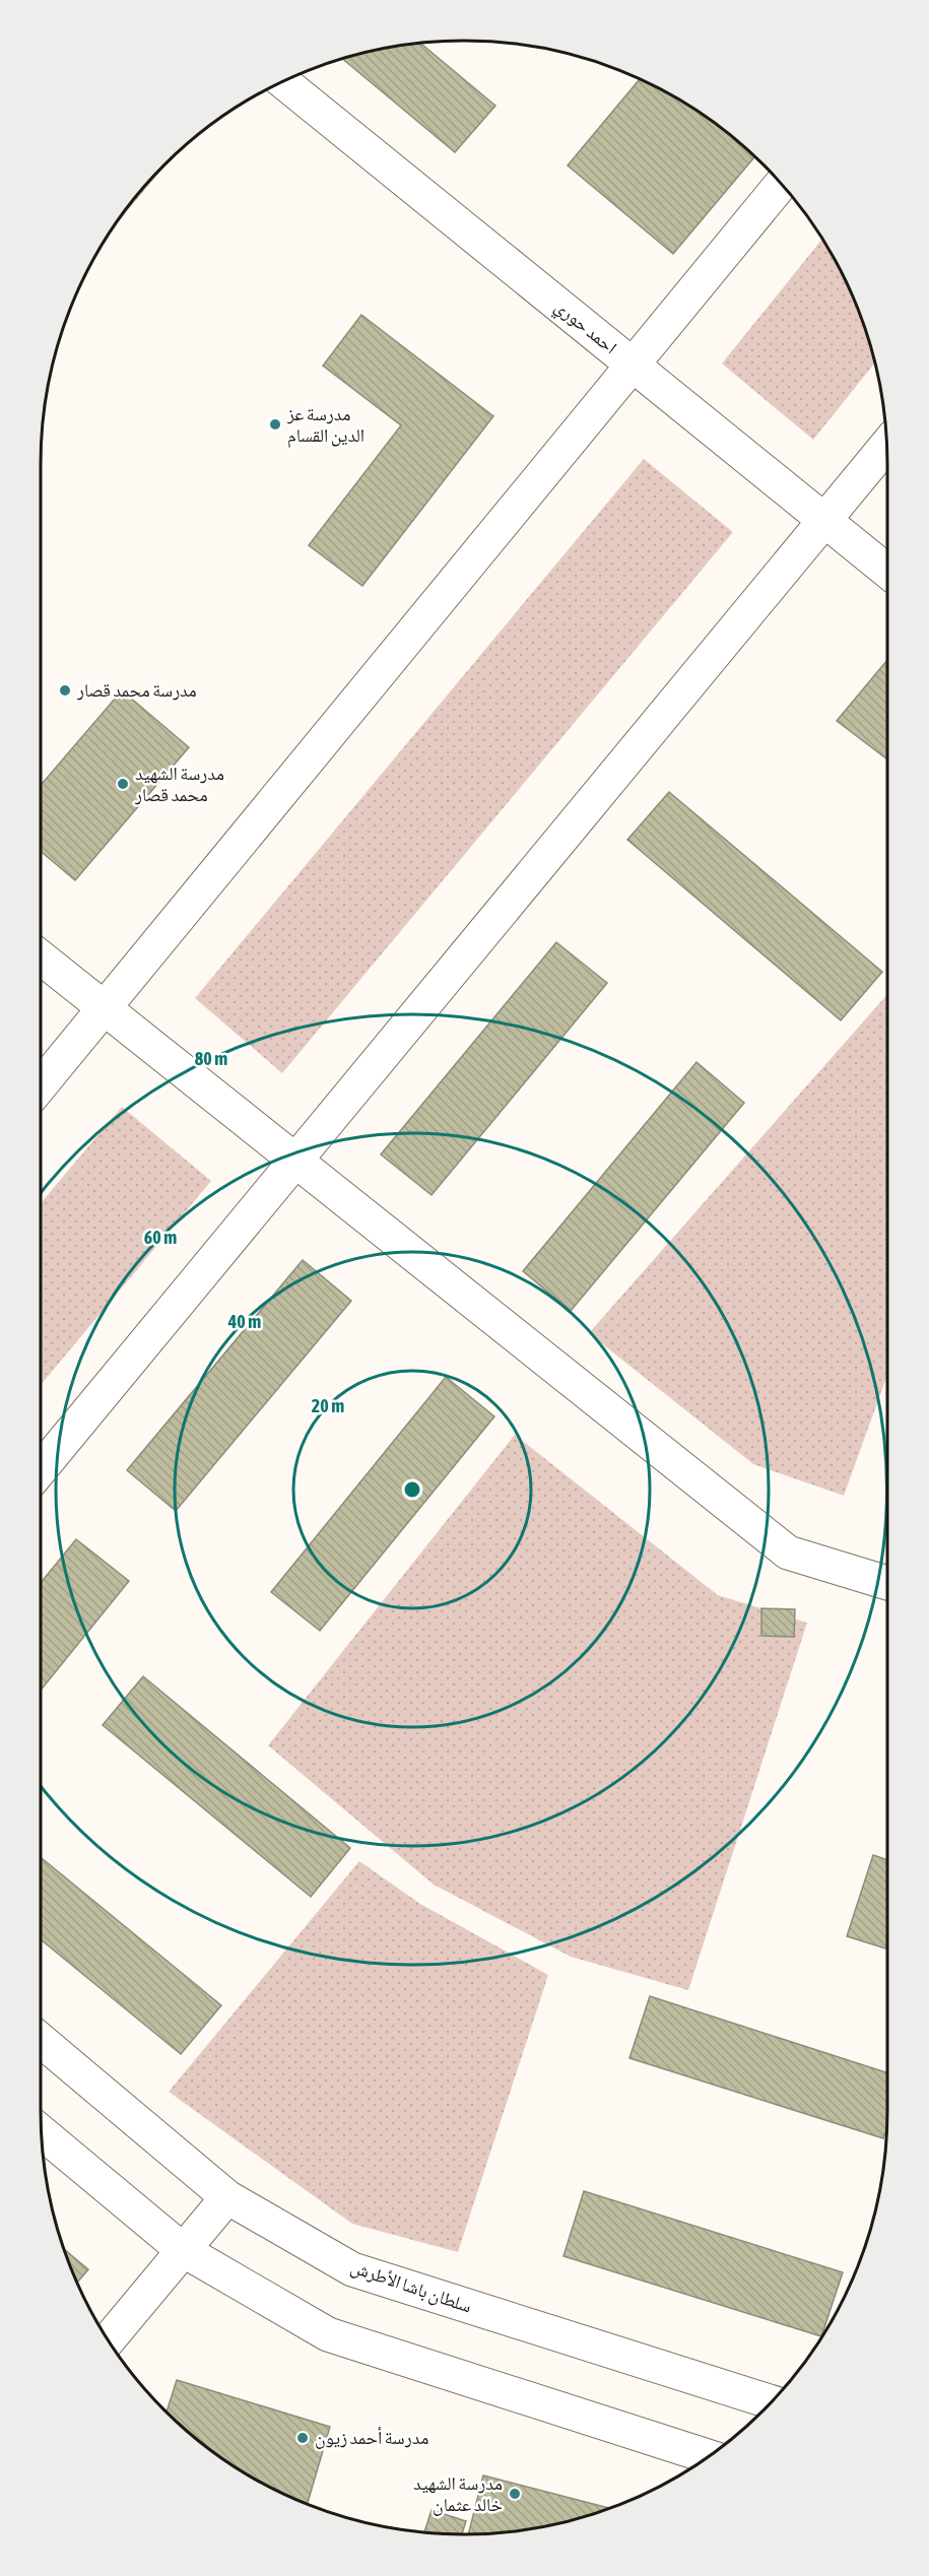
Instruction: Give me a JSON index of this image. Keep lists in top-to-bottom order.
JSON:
{
  "streets": {
    "street": ["احمد حوري", "سلطان باشا الأطرش"]
  },
  "places": [
    "مدرسة عز الدين القسام",
    "مدرسة محمد قصار",
    "مدرسة الشهيد محمد قصار",
    "مدرسة أحمد زيون",
    "مدرسة الشهيد خالد عثمان"
  ],
  "rings": [
    "80 m",
    "60 m",
    "40 m",
    "20 m"
  ]
}
